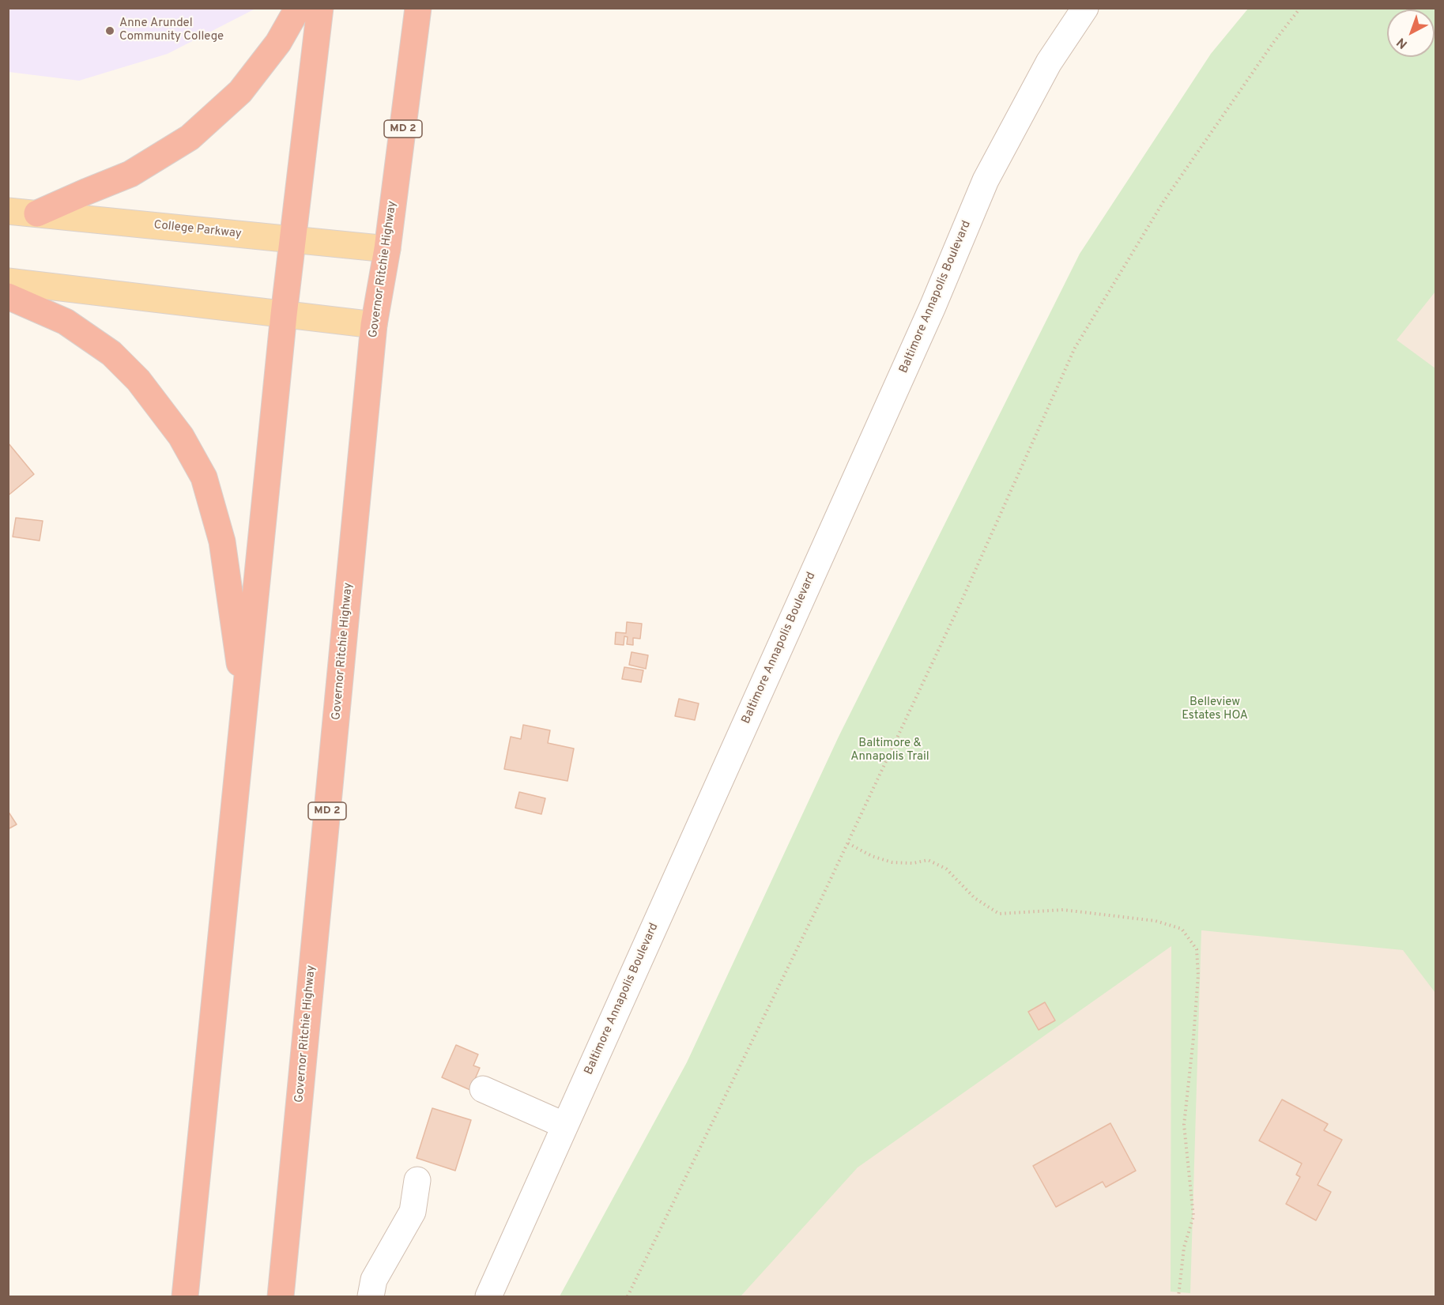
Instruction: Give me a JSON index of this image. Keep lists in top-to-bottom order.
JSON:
{
  "streets": {
    "highway": ["MD 2", "Governor Ritchie Highway"],
    "main road": ["College Parkway"],
    "street": ["Baltimore Annapolis Boulevard"]
  },
  "crossings": [
    ["College Parkway", "Governor Ritchie Highway"]
  ],
  "parks": ["Belleview Estates HOA", "Baltimore & Annapolis Trail"],
  "places": ["Anne Arundel Community College"],
  "north": "bottom left"
}
